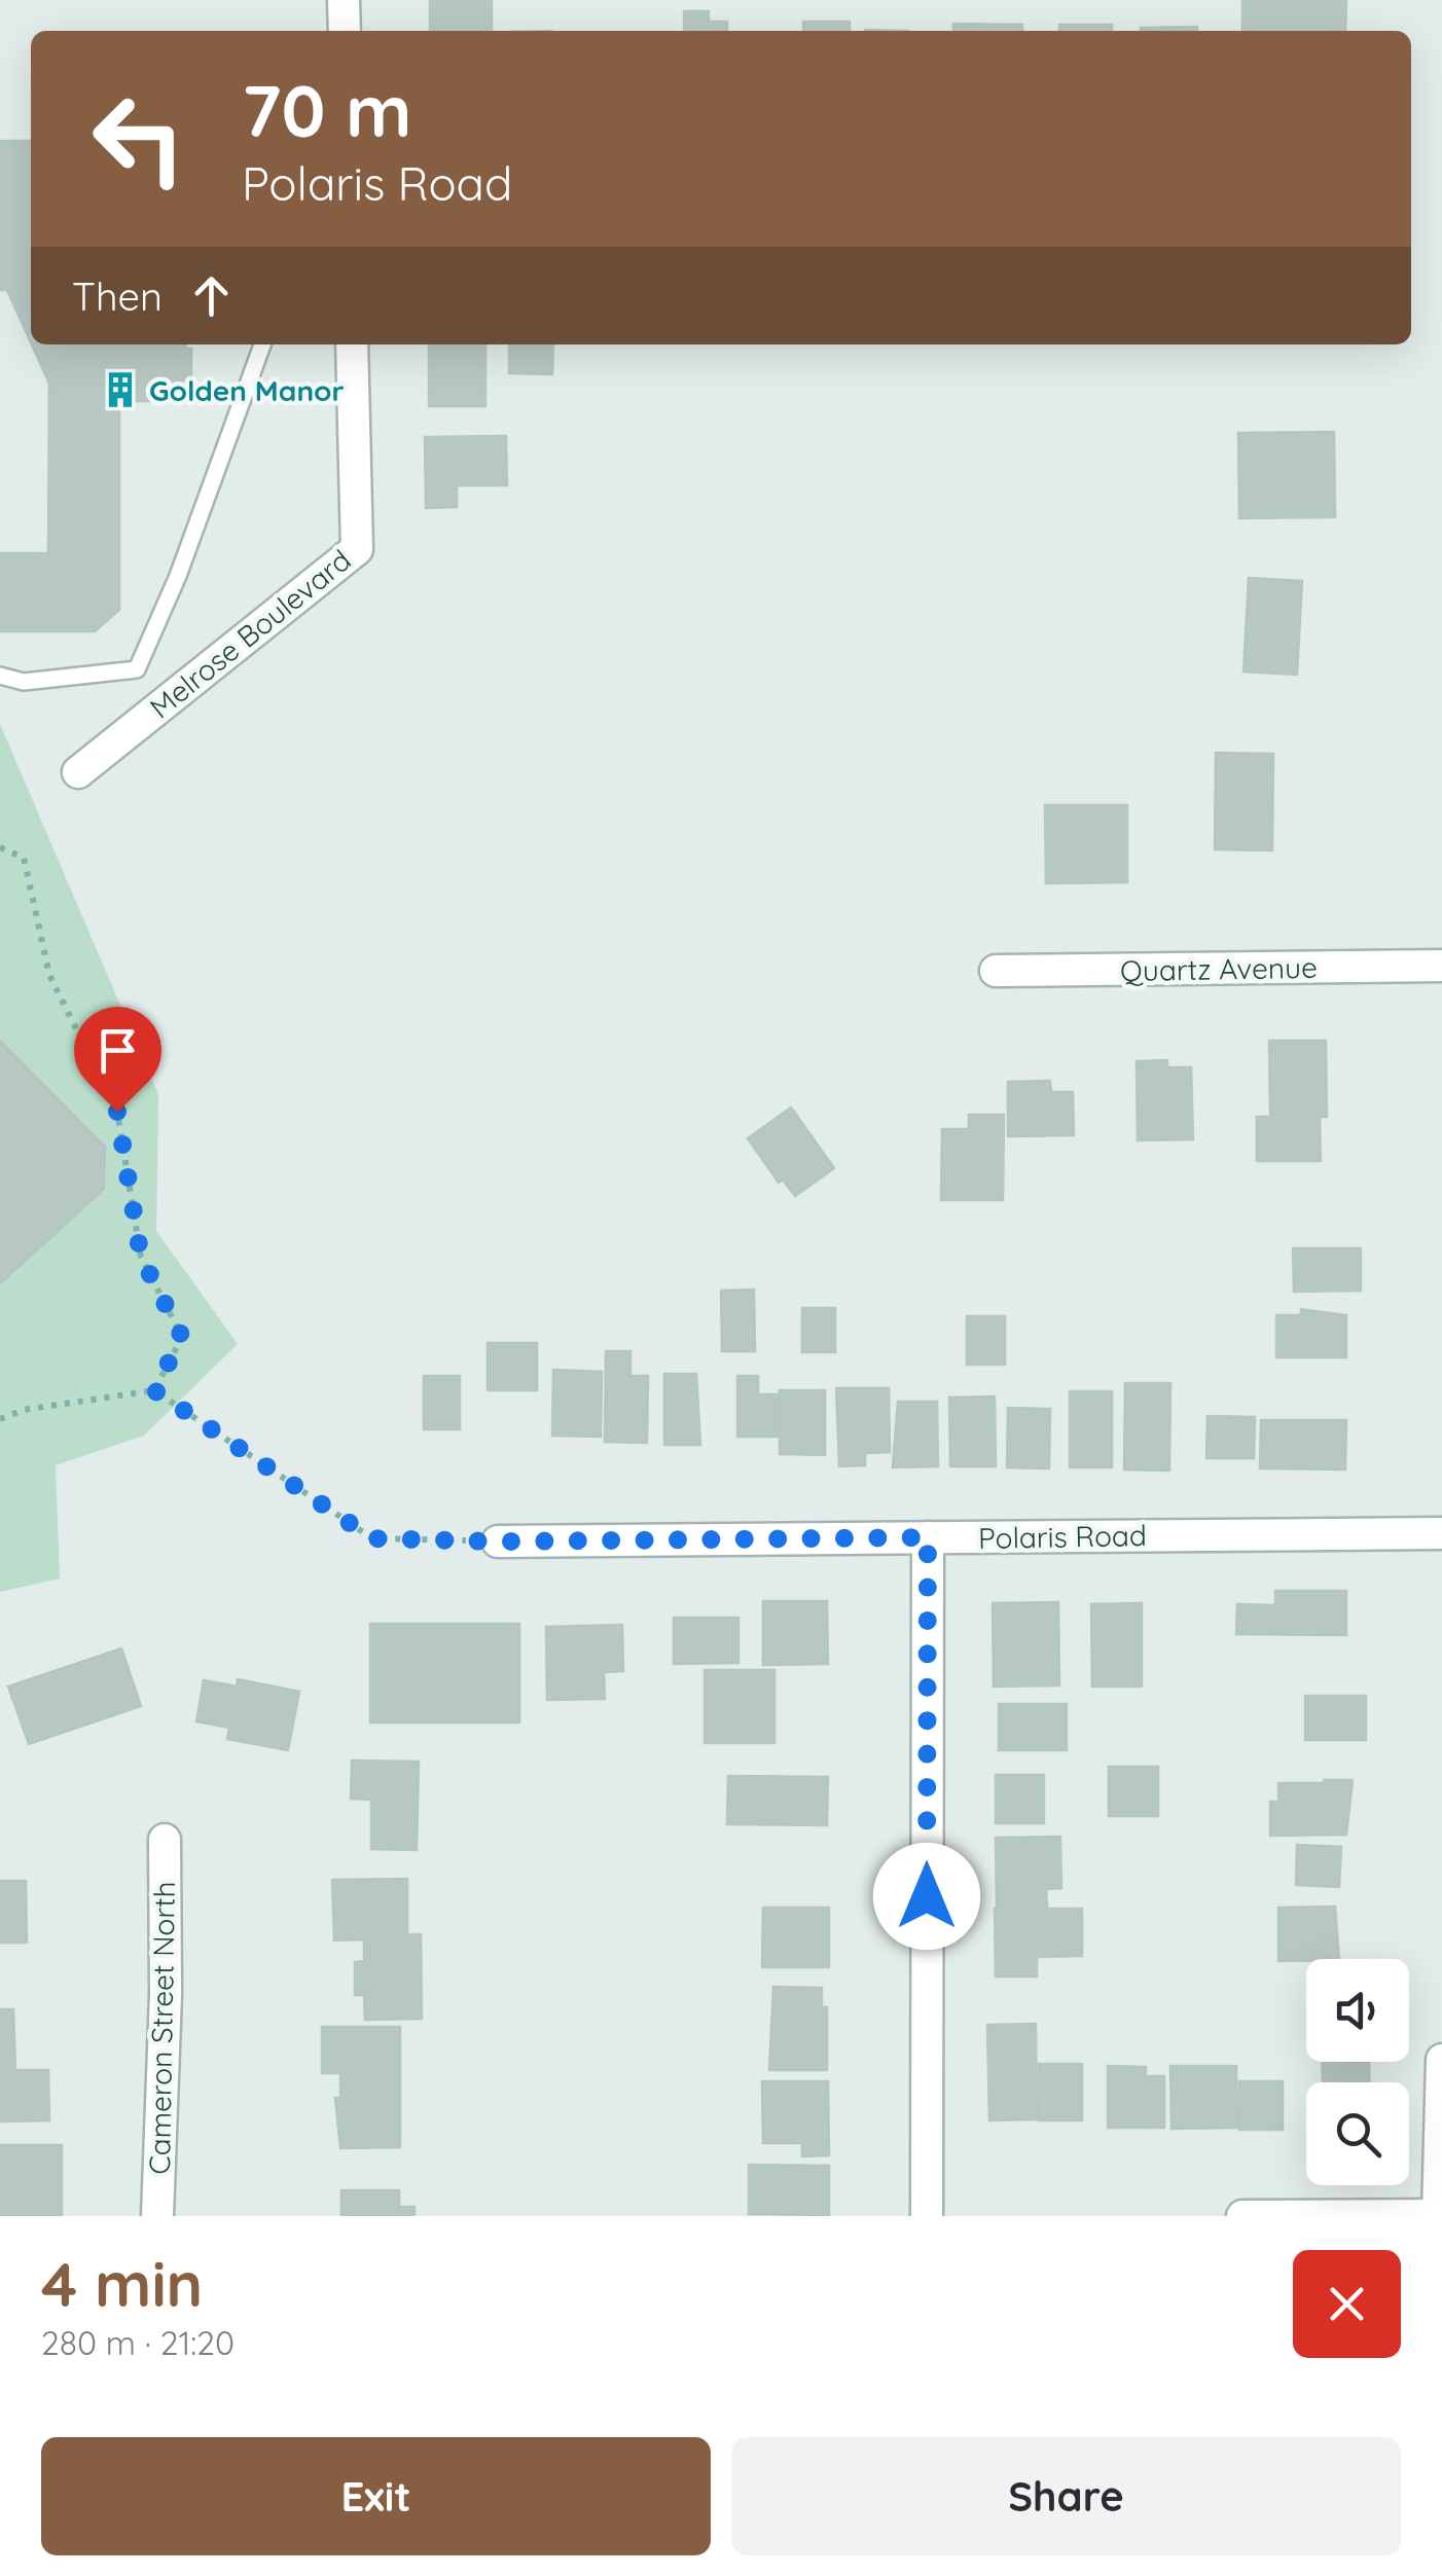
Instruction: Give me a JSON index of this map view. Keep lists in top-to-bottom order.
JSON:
{
  "streets": {
    "street": [
      "Melrose Boulevard",
      "Quartz Avenue",
      "Polaris Road",
      "Cameron Street North"
    ]
  },
  "places": {
    "building": ["Golden Manor"]
  },
  "page": {
    "turn": ["70 m", "Polaris Road"],
    "then": "Then",
    "heading": ["4 min", "280 m · 21:20"],
    "buttons": ["Exit", "Share"]
  }
}
